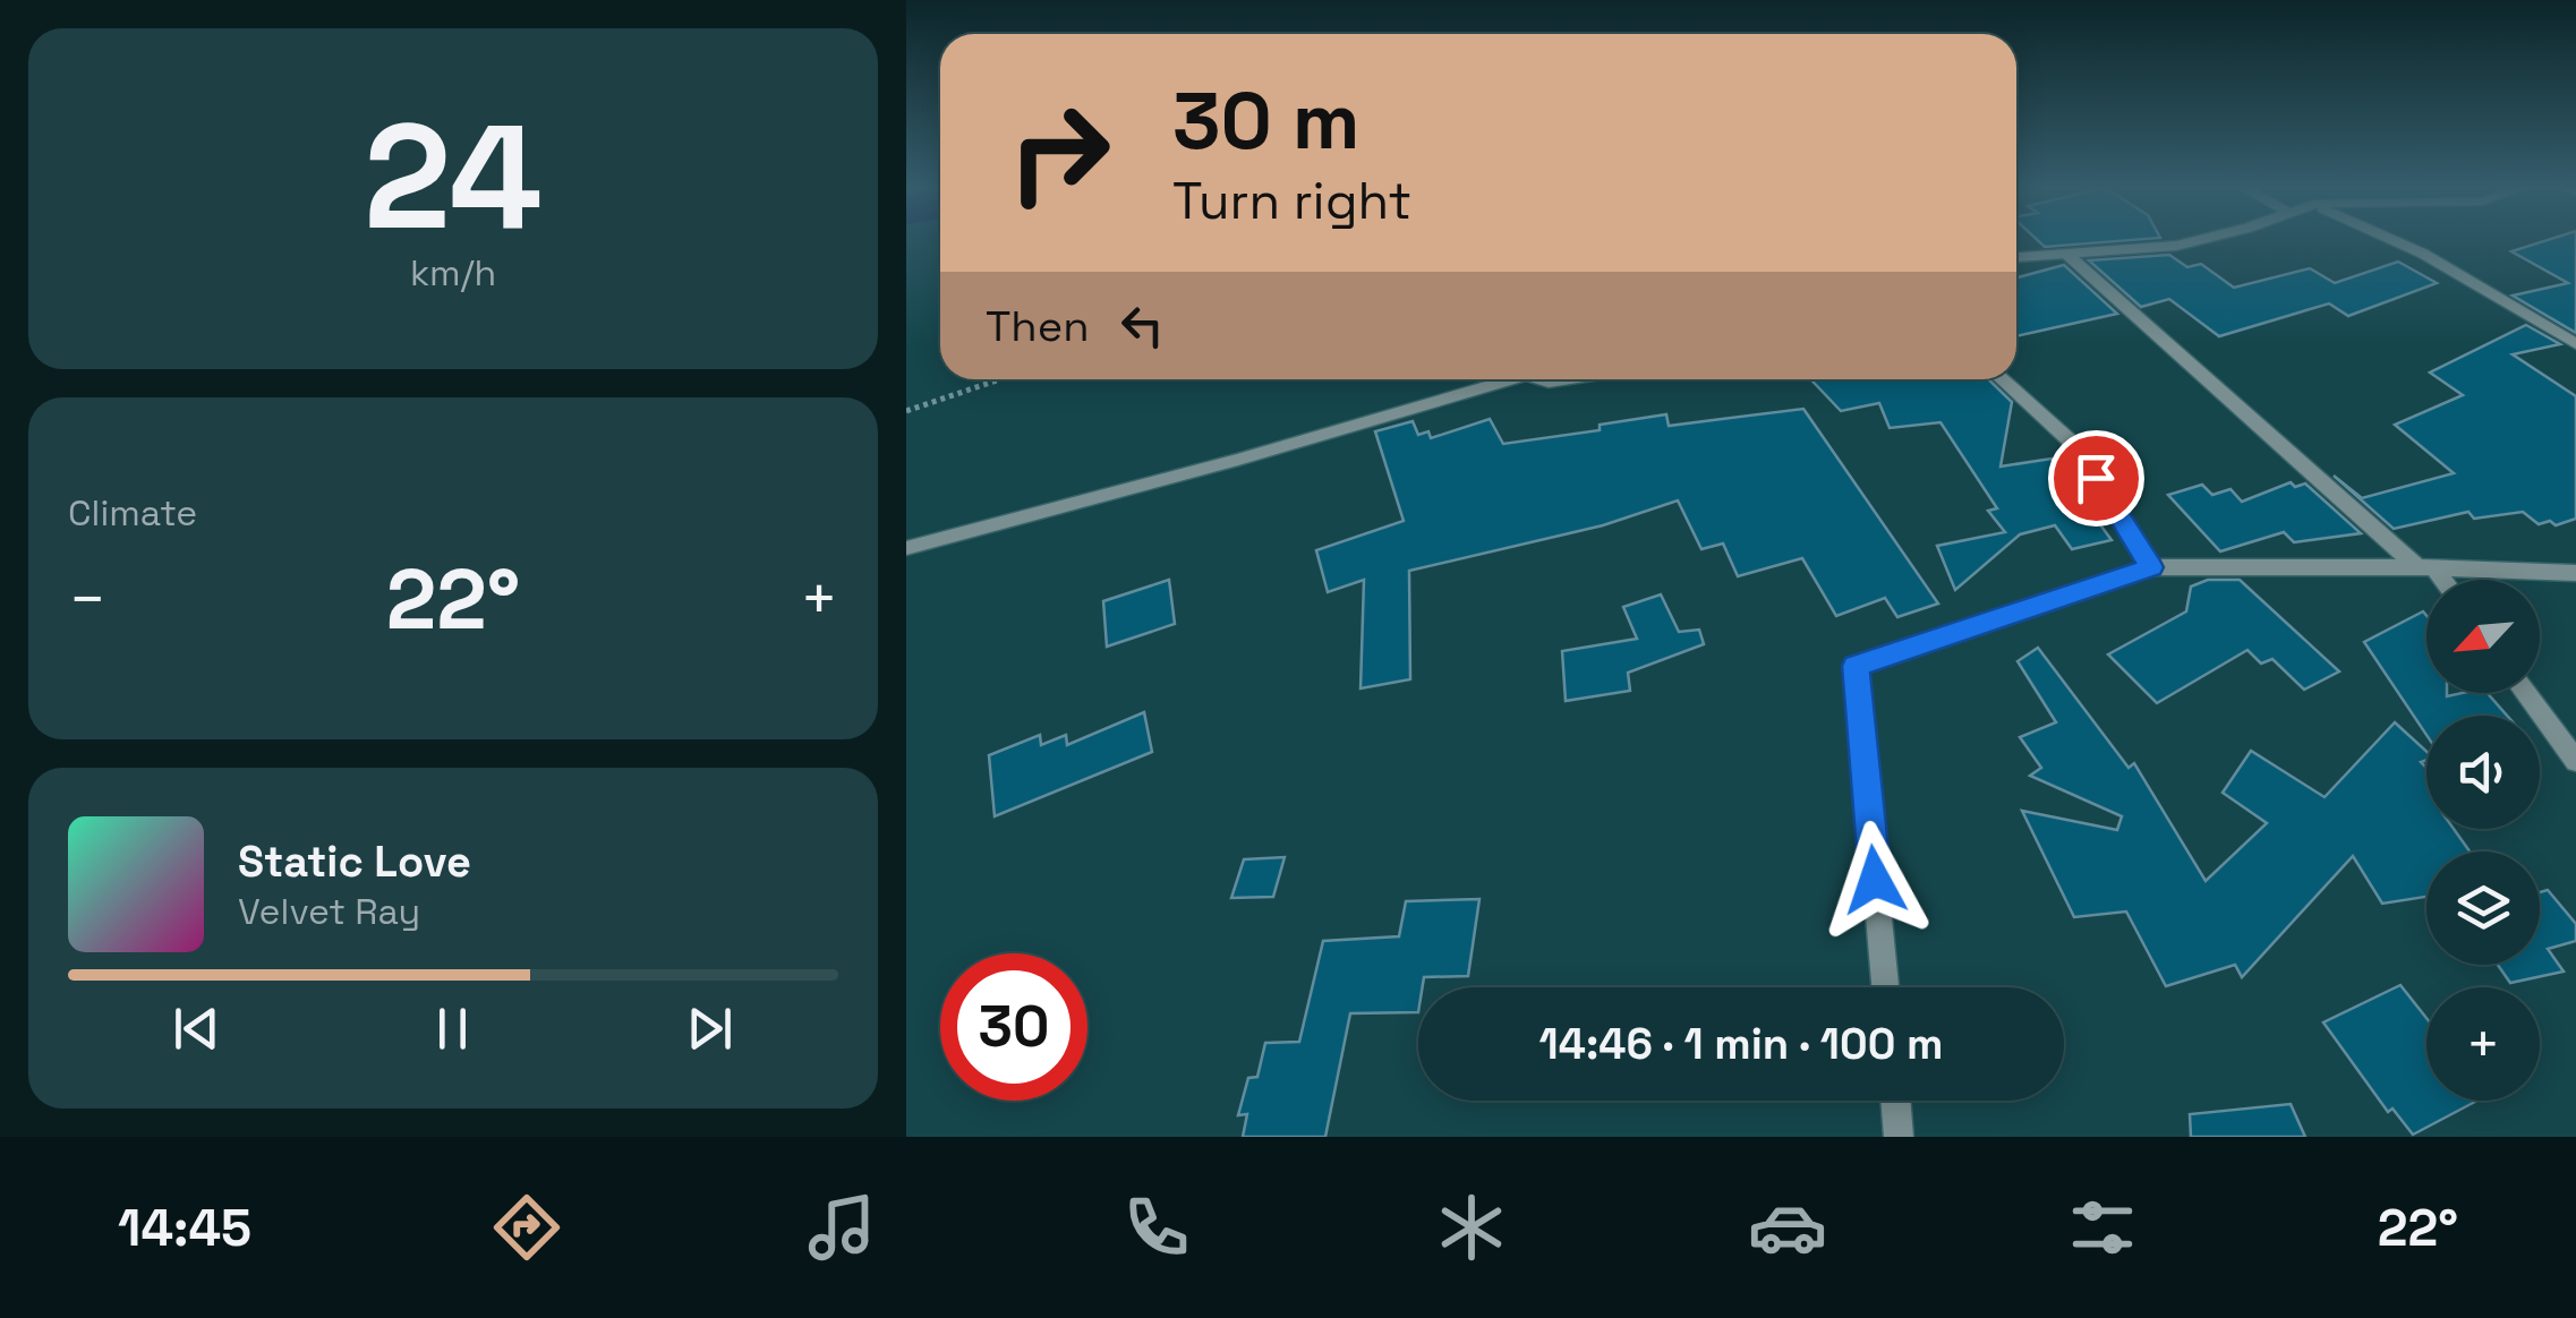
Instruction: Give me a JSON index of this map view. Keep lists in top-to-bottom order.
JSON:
{
  "north": "bottom left",
  "page": {
    "tile": [
      ["24", "km/h"],
      "Climate"
    ],
    "turn": ["30 m", "Turn right"],
    "then": "Then",
    "heat": ["−", "22°", "+"],
    "map_buttons": "+",
    "song": ["Static Love", "Velvet Ray"],
    "limit": "30",
    "trip": "14:46 · 1 min · 100 m",
    "tabs": ["14:45", "22°"]
  }
}
